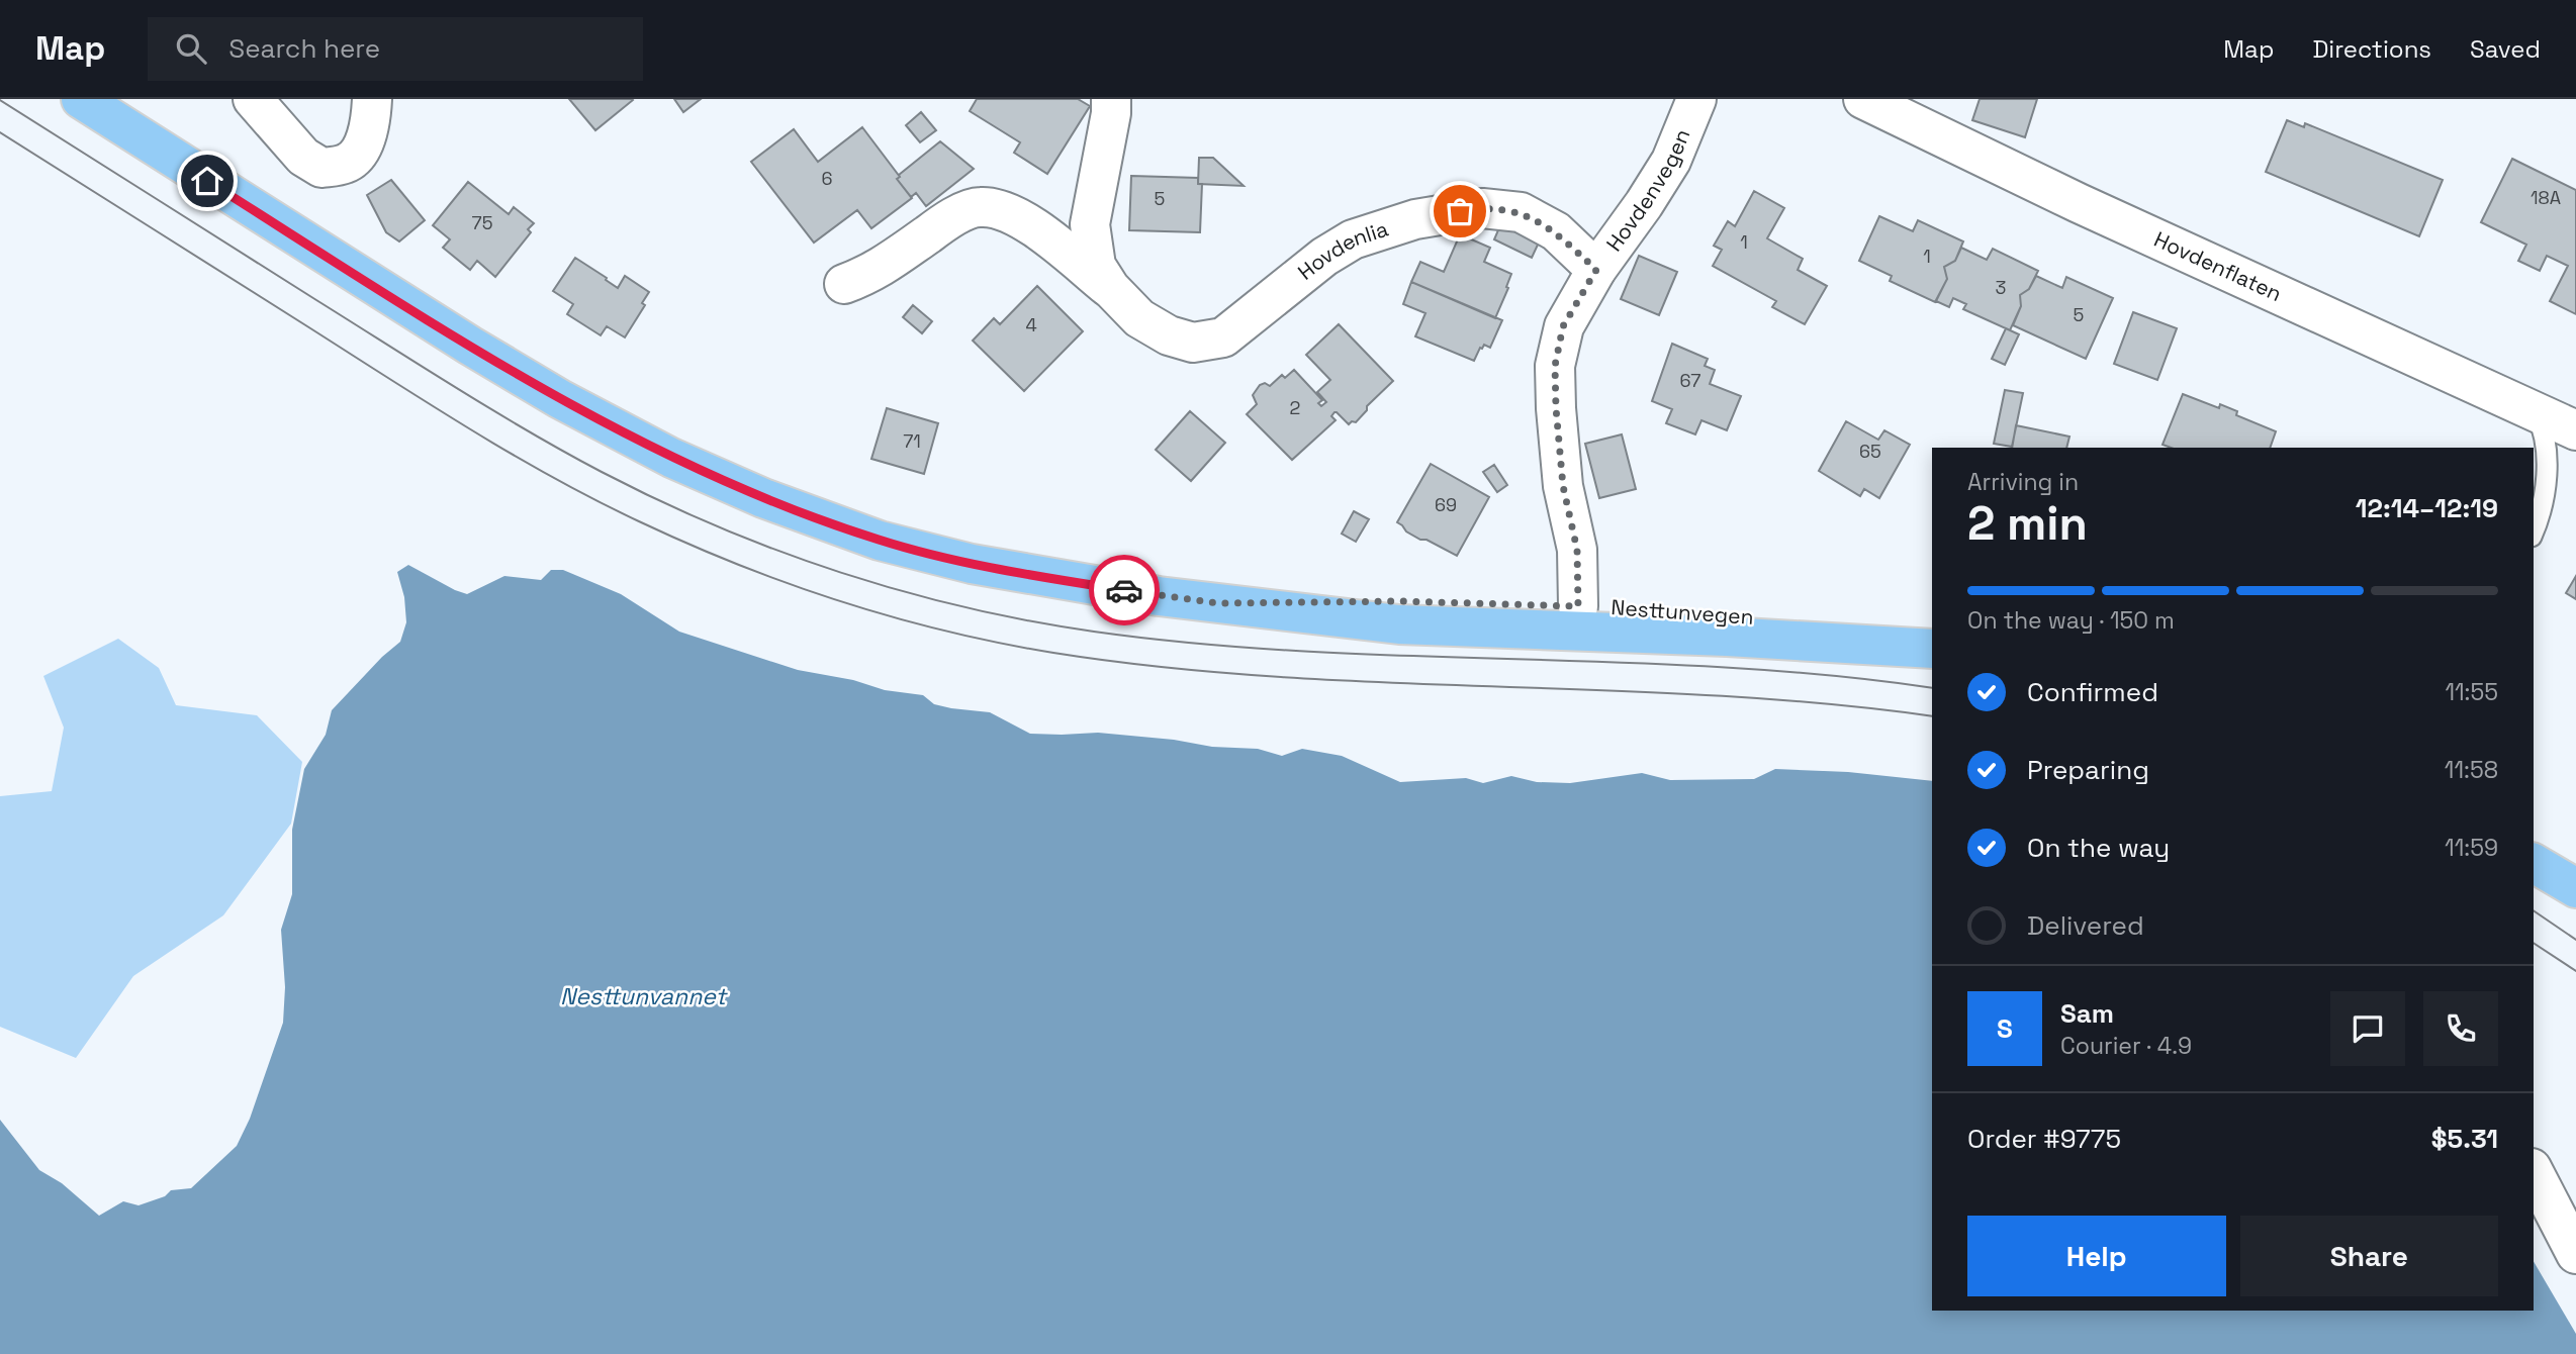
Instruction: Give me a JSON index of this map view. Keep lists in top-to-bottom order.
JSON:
{
  "streets": {
    "main road": ["Nesttunvegen"],
    "street": ["Hovdenvegen", "Hovdenlia", "Hovdenflaten"]
  },
  "crossings": [
    ["Hovdenvegen", "Hovdenlia"],
    ["Hovdenvegen", "Nesttunvegen"]
  ],
  "water": ["Nesttunvannet"],
  "house_numbers": [
    "6",
    "18A",
    "5",
    "75",
    "1",
    "1",
    "3",
    "5",
    "4",
    "67",
    "2",
    "71",
    "65",
    "69"
  ],
  "page": {
    "header": "Map",
    "search": "Search here",
    "nav": ["Map", "Directions", "Saved"],
    "heading": ["2 min", "Arriving in", "12:14–12:19"],
    "panel": [
      "Sam",
      "Courier · 4.9",
      "Order #9775",
      "$5.31"
    ],
    "bar": "On the way · 150 m",
    "list": [
      ["Confirmed", "11:55"],
      ["Preparing", "11:58"],
      ["On the way", "11:59"],
      "Delivered"
    ],
    "round": "S",
    "buttons": ["Help", "Share"]
  }
}
